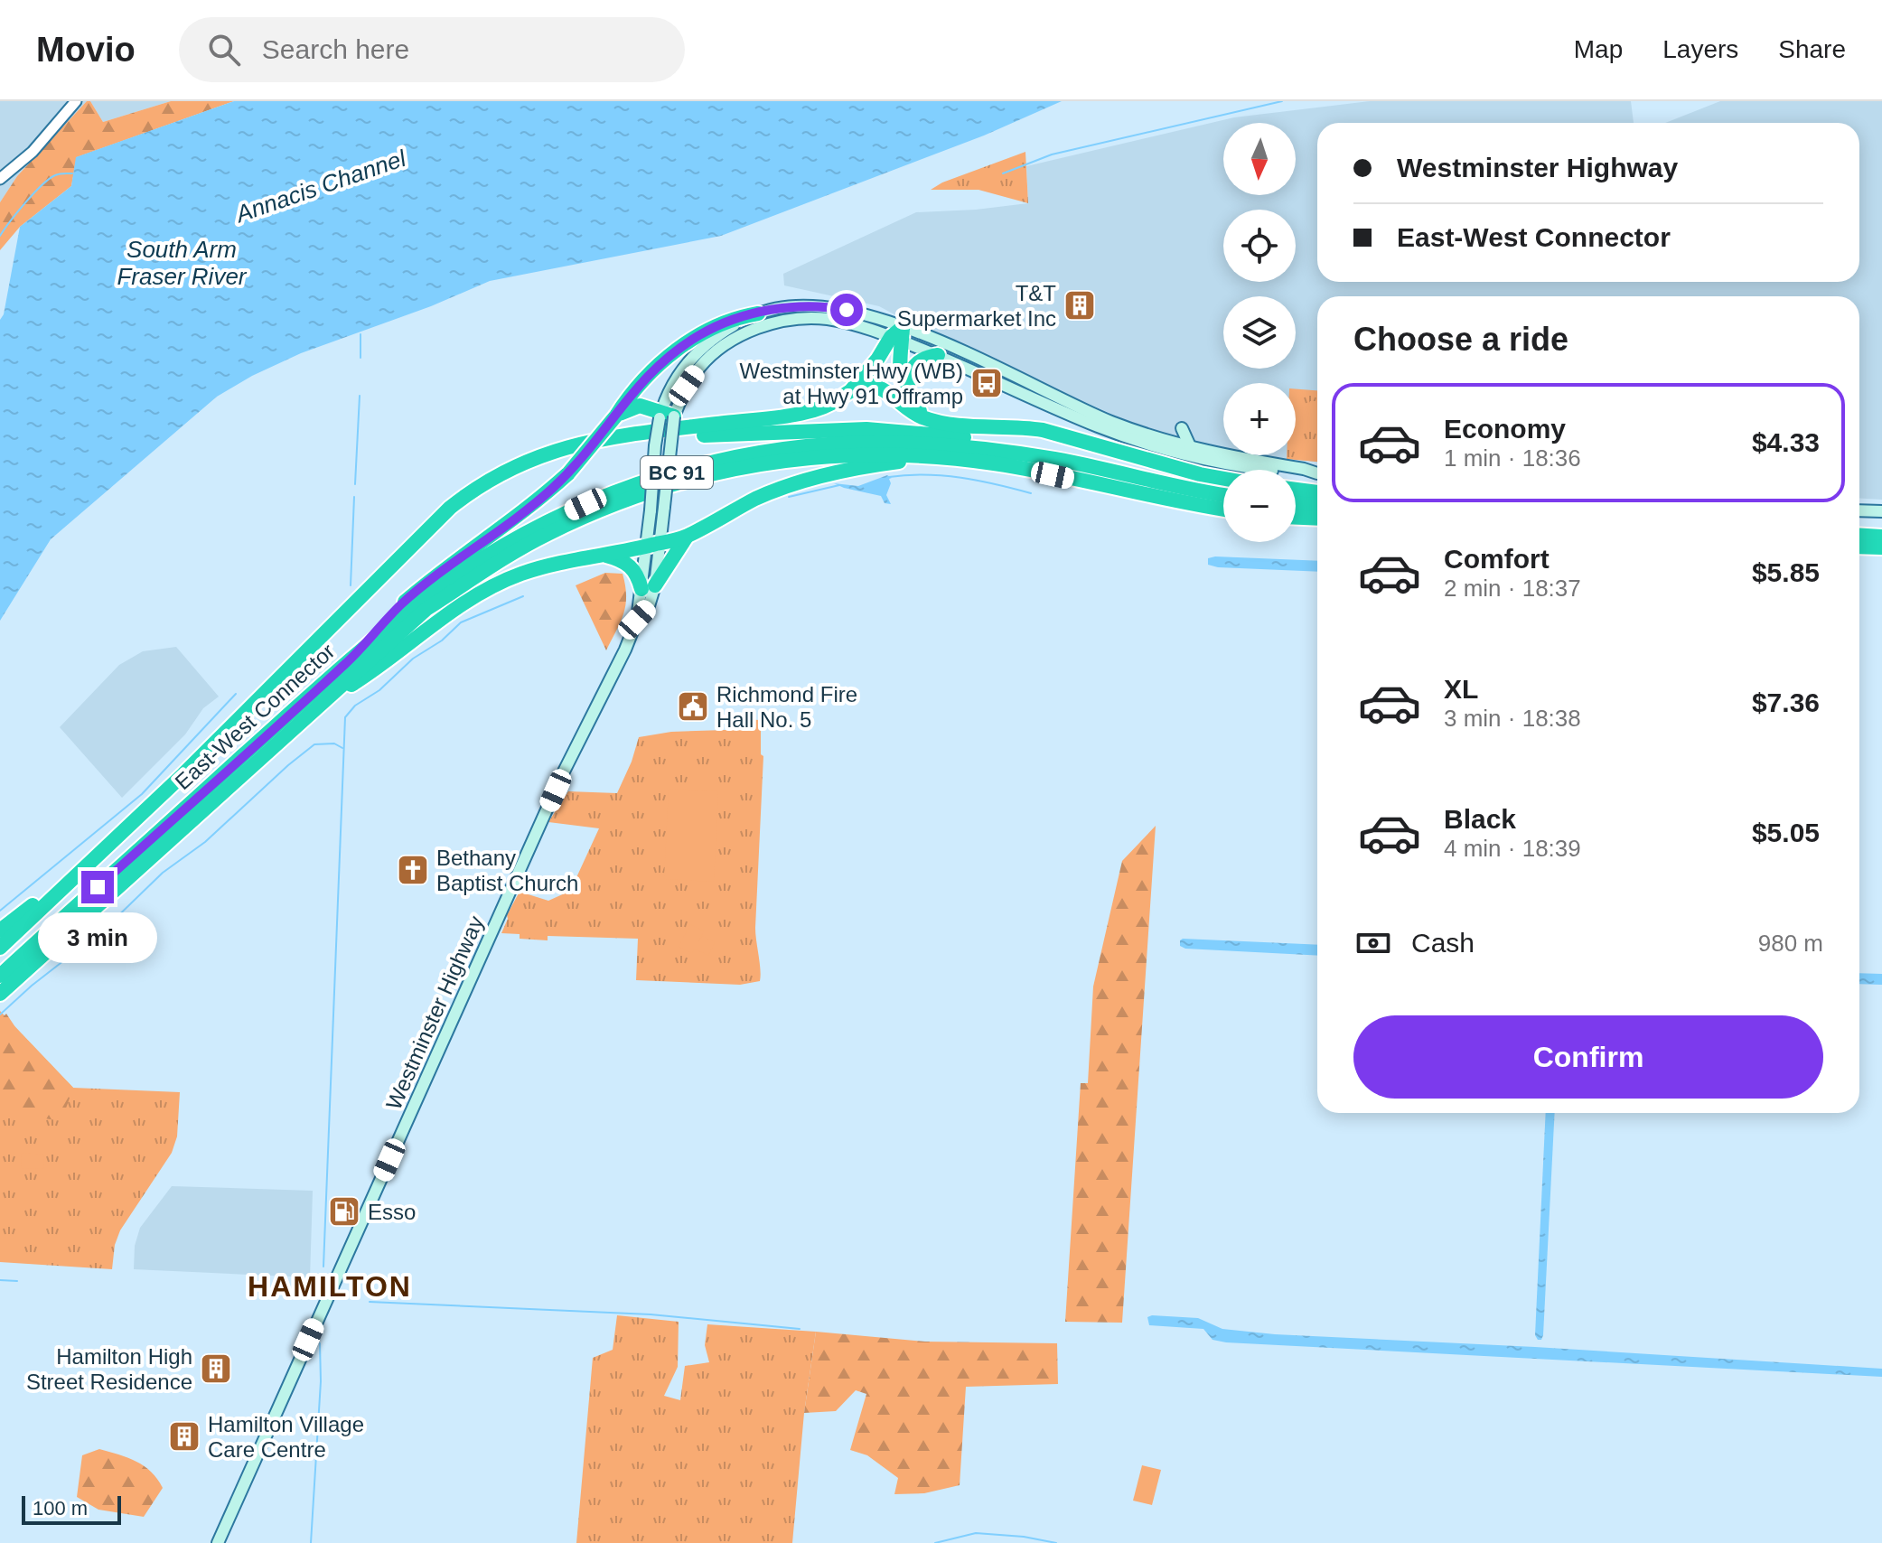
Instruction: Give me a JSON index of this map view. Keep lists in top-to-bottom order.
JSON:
{
  "streets": {
    "highway": ["BC 91", "East-West Connector"],
    "main road": ["Westminster Highway"]
  },
  "districts": ["HAMILTON"],
  "water": ["Annacis Channel", "South Arm Fraser River"],
  "places": {
    "building": ["T&T Supermarket Inc", "Hamilton High Street Residence", "Hamilton Village Care Centre"],
    "bus stop": ["Westminster Hwy (WB) at Hwy 91 Offramp"],
    "public building": ["Richmond Fire Hall No. 5"],
    "church": ["Bethany Baptist Church"],
    "fuel station": ["Esso"]
  },
  "scale_bar": "100 m",
  "north": "bottom",
  "page": {
    "header": "Movio",
    "search": "Search here",
    "nav": ["Map", "Layers", "Share"],
    "map_buttons": ["+", "−"],
    "banner": ["Westminster Highway", "East-West Connector"],
    "heading": "Choose a ride",
    "list": [
      {
        "name": "Economy",
        "note": "1 min · 18:36",
        "value": "$4.33"
      },
      {
        "name": "Comfort",
        "note": "2 min · 18:37",
        "value": "$5.85"
      },
      {
        "name": "XL",
        "note": "3 min · 18:38",
        "value": "$7.36"
      },
      {
        "name": "Black",
        "note": "4 min · 18:39",
        "value": "$5.05"
      }
    ],
    "pay": ["Cash", "980 m"],
    "bubble": "3 min",
    "buttons": "Confirm",
    "scale": "100 m"
  }
}
